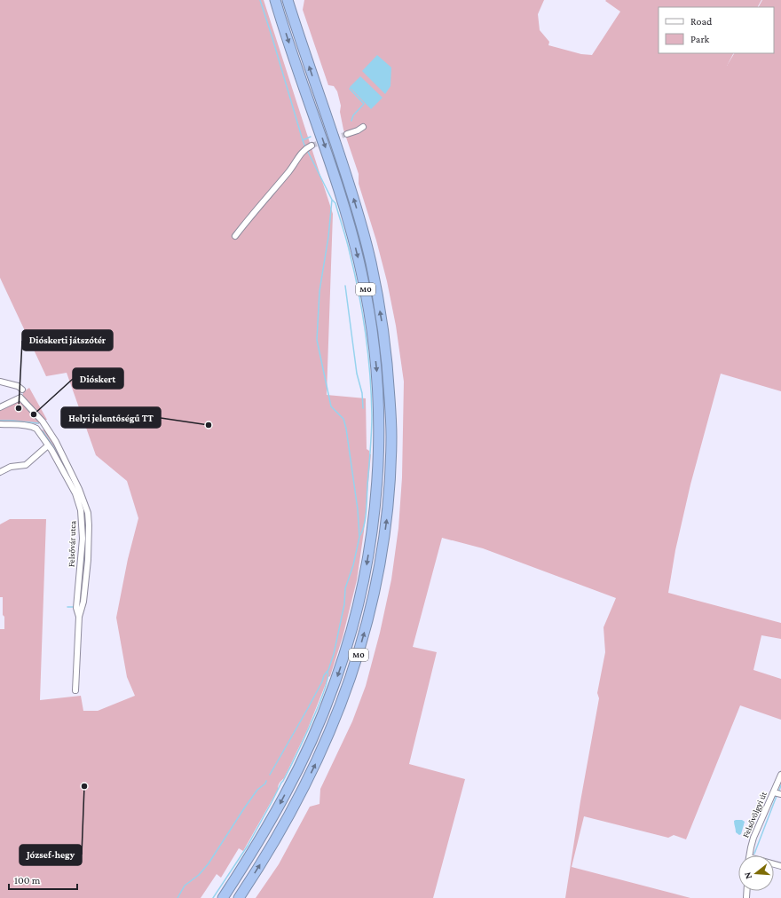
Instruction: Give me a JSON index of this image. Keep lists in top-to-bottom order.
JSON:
{
  "streets": {
    "highway": ["M0"],
    "street": ["Felsővár utca", "Felsővölgyi út"]
  },
  "places": [
    "Dióskerti játszótér",
    "Dióskert",
    "Helyi jelentőségű TT",
    "József-hegy"
  ],
  "legend": ["Road", "Park"],
  "scale_bar": "100 m",
  "north": "left"
}
